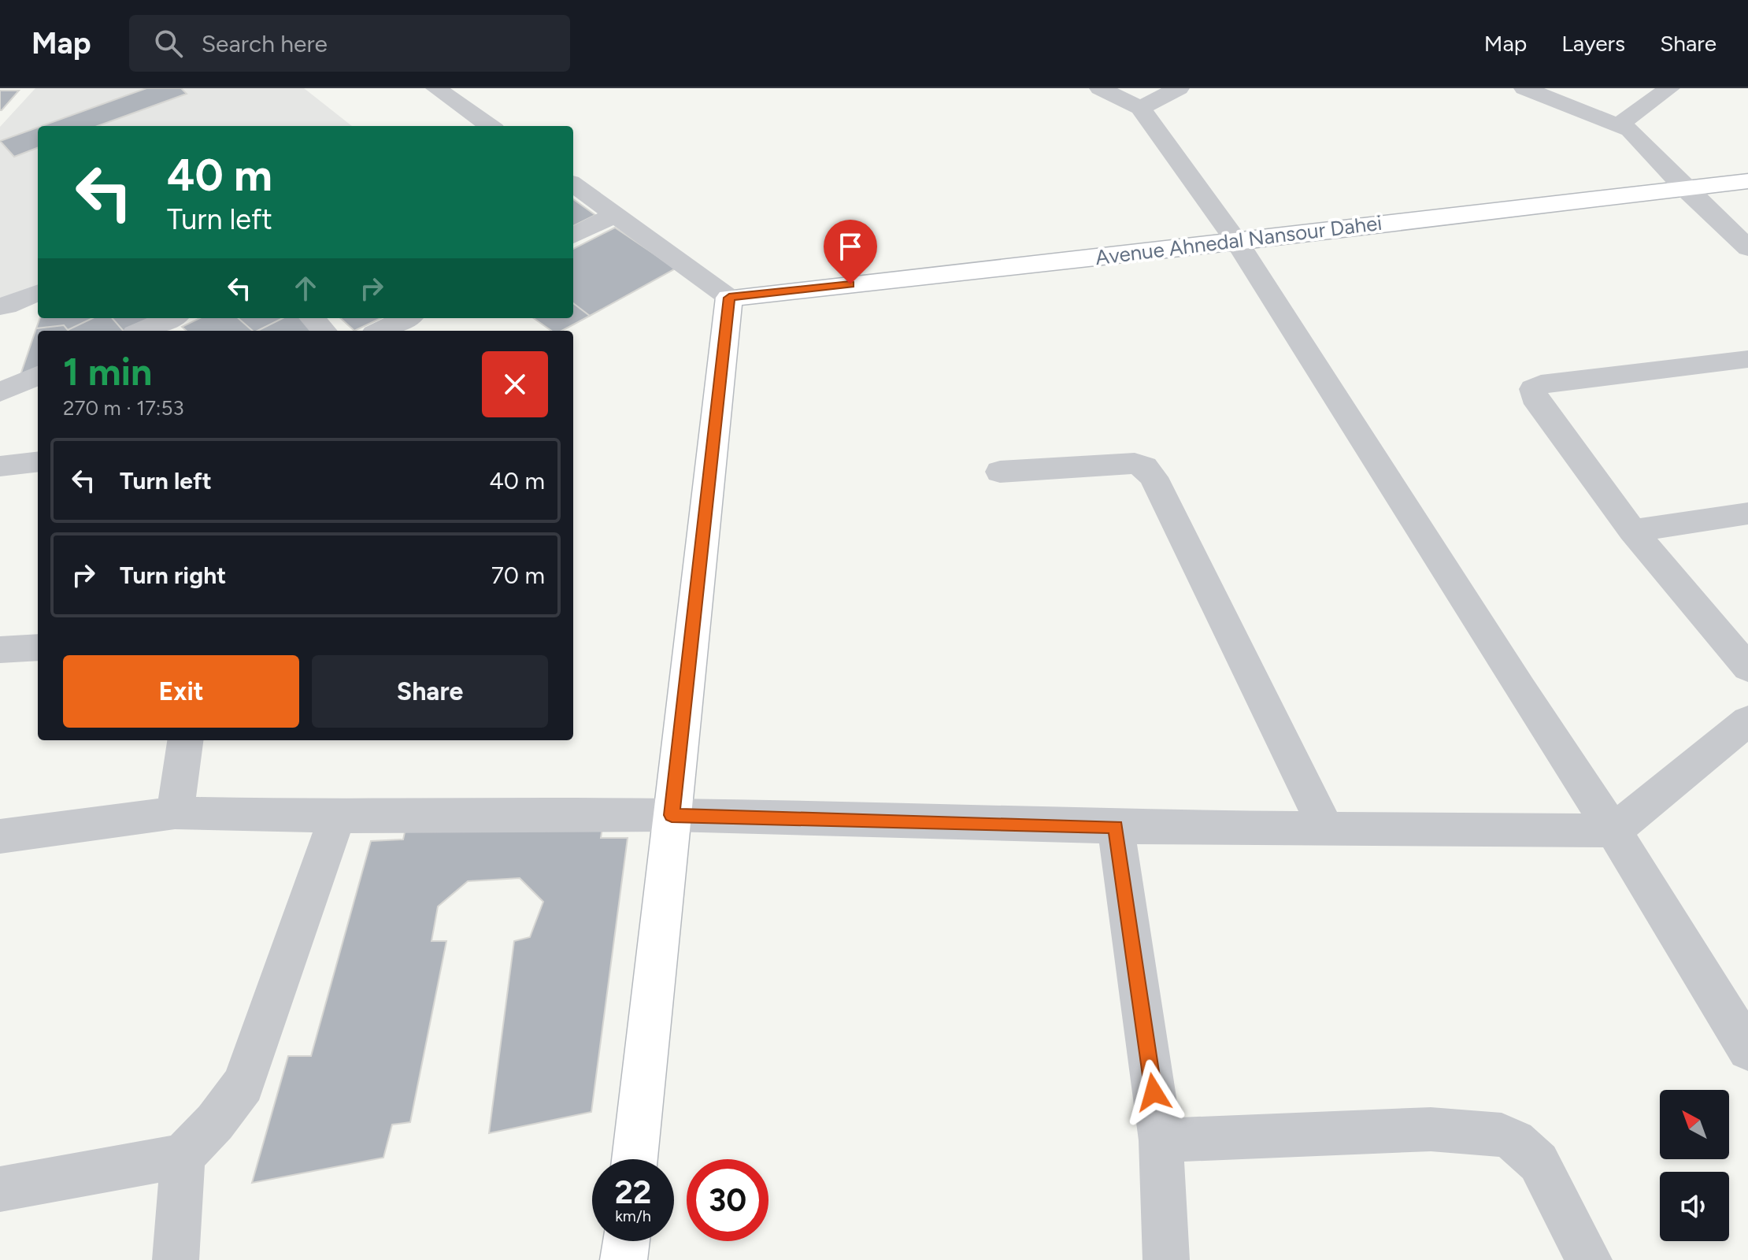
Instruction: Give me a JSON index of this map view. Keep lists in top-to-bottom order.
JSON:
{
  "streets": {
    "street": ["Avenue Ahnedal Nansour Dahei"]
  },
  "north": "top left",
  "page": {
    "header": "Map",
    "search": "Search here",
    "nav": ["Map", "Layers", "Share"],
    "turn": ["40 m", "Turn left"],
    "heading": ["1 min", "270 m · 17:53"],
    "list": [
      {
        "name": "Turn left",
        "value": "40 m"
      },
      {
        "name": "Turn right",
        "value": "70 m"
      }
    ],
    "buttons": ["Exit", "Share"],
    "speed": "22 km/h",
    "limit": "30"
  }
}
